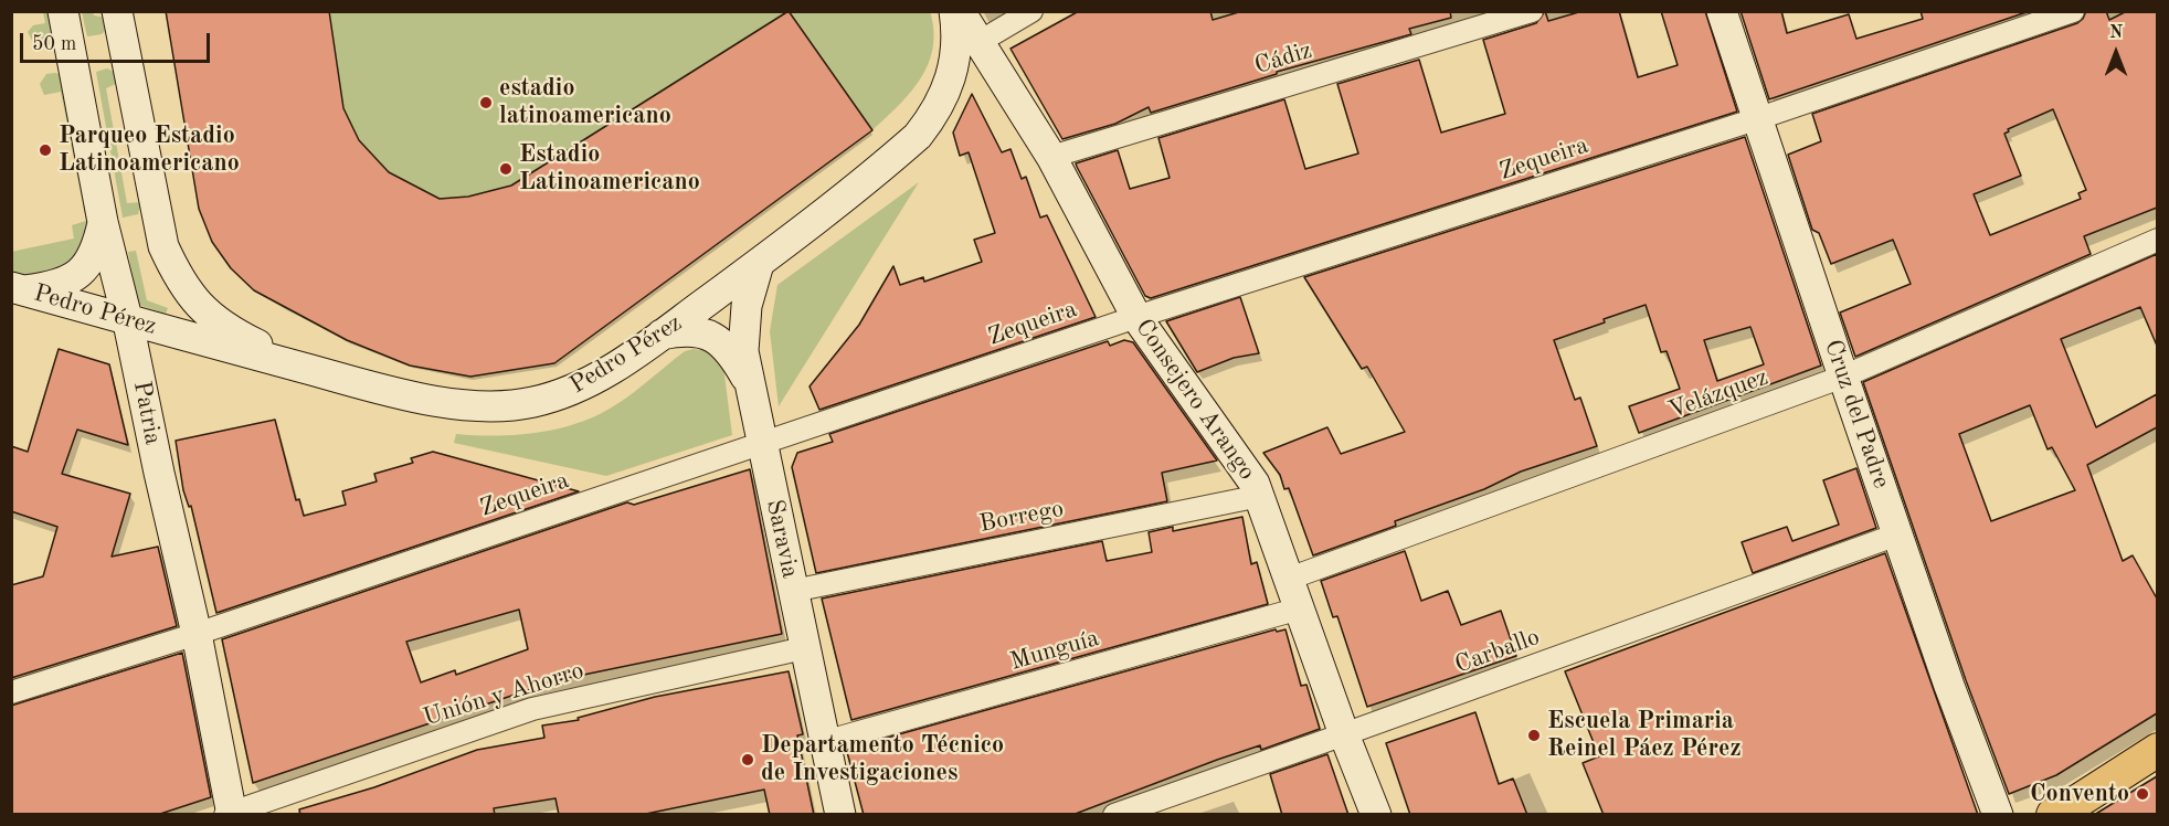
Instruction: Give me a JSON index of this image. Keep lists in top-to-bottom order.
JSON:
{
  "streets": {
    "street": [
      "Cádiz",
      "Zequeira",
      "Pedro Pérez",
      "Velázquez",
      "Consejero Arango",
      "Patria",
      "Cruz del Padre",
      "Borrego",
      "Saravia",
      "Munguía",
      "Carballo",
      "Unión y Ahorro"
    ]
  },
  "crossings": [
    ["Cádiz", "Consejero Arango"],
    ["Zequeira", "Consejero Arango"],
    ["Zequeira", "Patria"],
    ["Zequeira", "Cruz del Padre"],
    ["Zequeira", "Saravia"],
    ["Pedro Pérez", "Consejero Arango"],
    ["Pedro Pérez", "Patria"],
    ["Pedro Pérez", "Saravia"],
    ["Velázquez", "Consejero Arango"],
    ["Velázquez", "Cruz del Padre"],
    ["Consejero Arango", "Borrego"],
    ["Consejero Arango", "Munguía"],
    ["Consejero Arango", "Carballo"],
    ["Patria", "Unión y Ahorro"],
    ["Cruz del Padre", "Carballo"],
    ["Borrego", "Saravia"],
    ["Saravia", "Munguía"],
    ["Saravia", "Unión y Ahorro"]
  ],
  "places": [
    "estadio latinoamericano",
    "Parqueo Estadio Latinoamericano",
    "Estadio Latinoamericano",
    "Escuela Primaria Reinel Páez Pérez",
    "Departamento Técnico de Investigaciones",
    "Convento"
  ],
  "scale_bar": "50 m",
  "north": "top"
}
